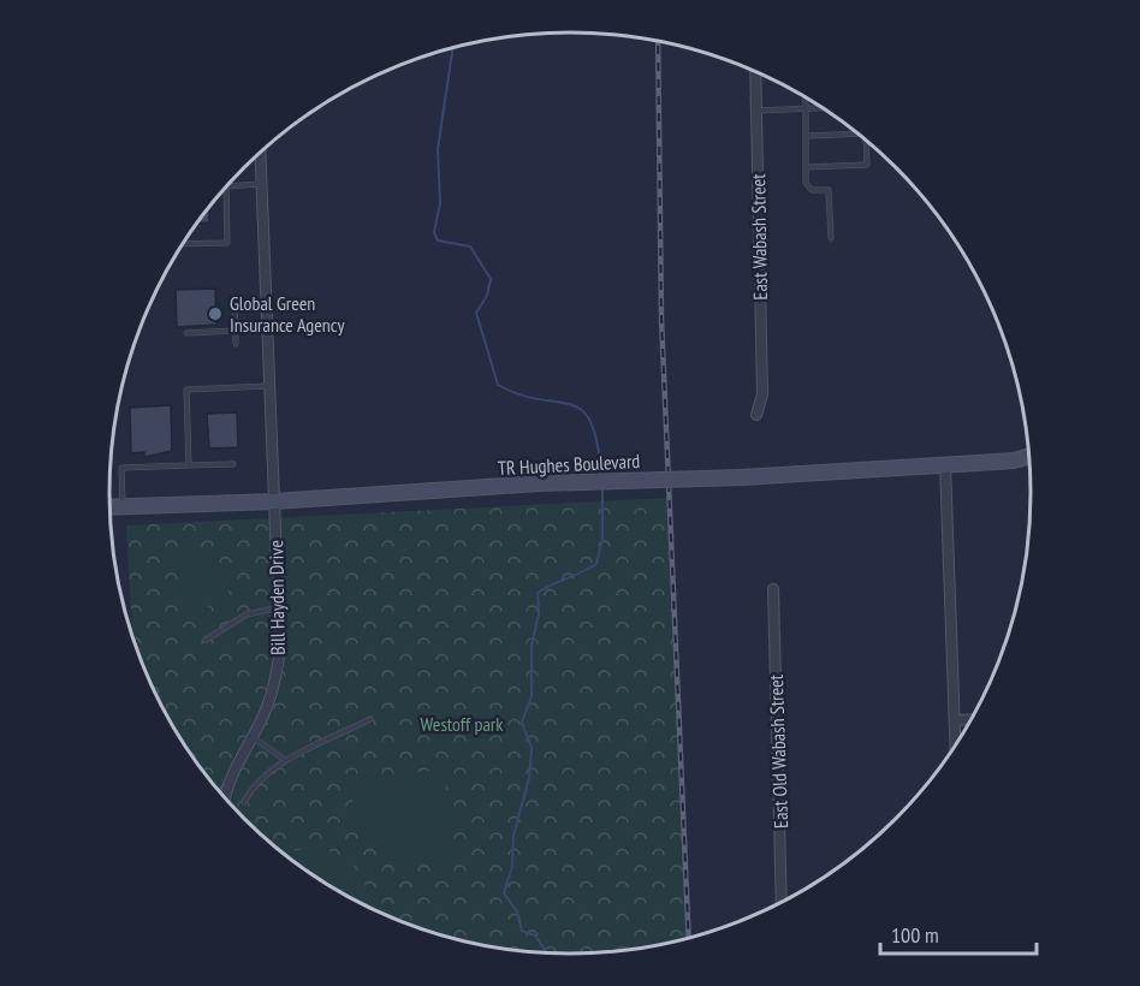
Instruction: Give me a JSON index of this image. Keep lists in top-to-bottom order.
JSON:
{
  "streets": {
    "main road": ["TR Hughes Boulevard"],
    "street": ["East Wabash Street", "Bill Hayden Drive", "East Old Wabash Street"]
  },
  "crossings": [
    ["TR Hughes Boulevard", "Bill Hayden Drive"]
  ],
  "parks": ["Westoff park"],
  "places": ["Global Green Insurance Agency"],
  "scale_bar": "100 m"
}
